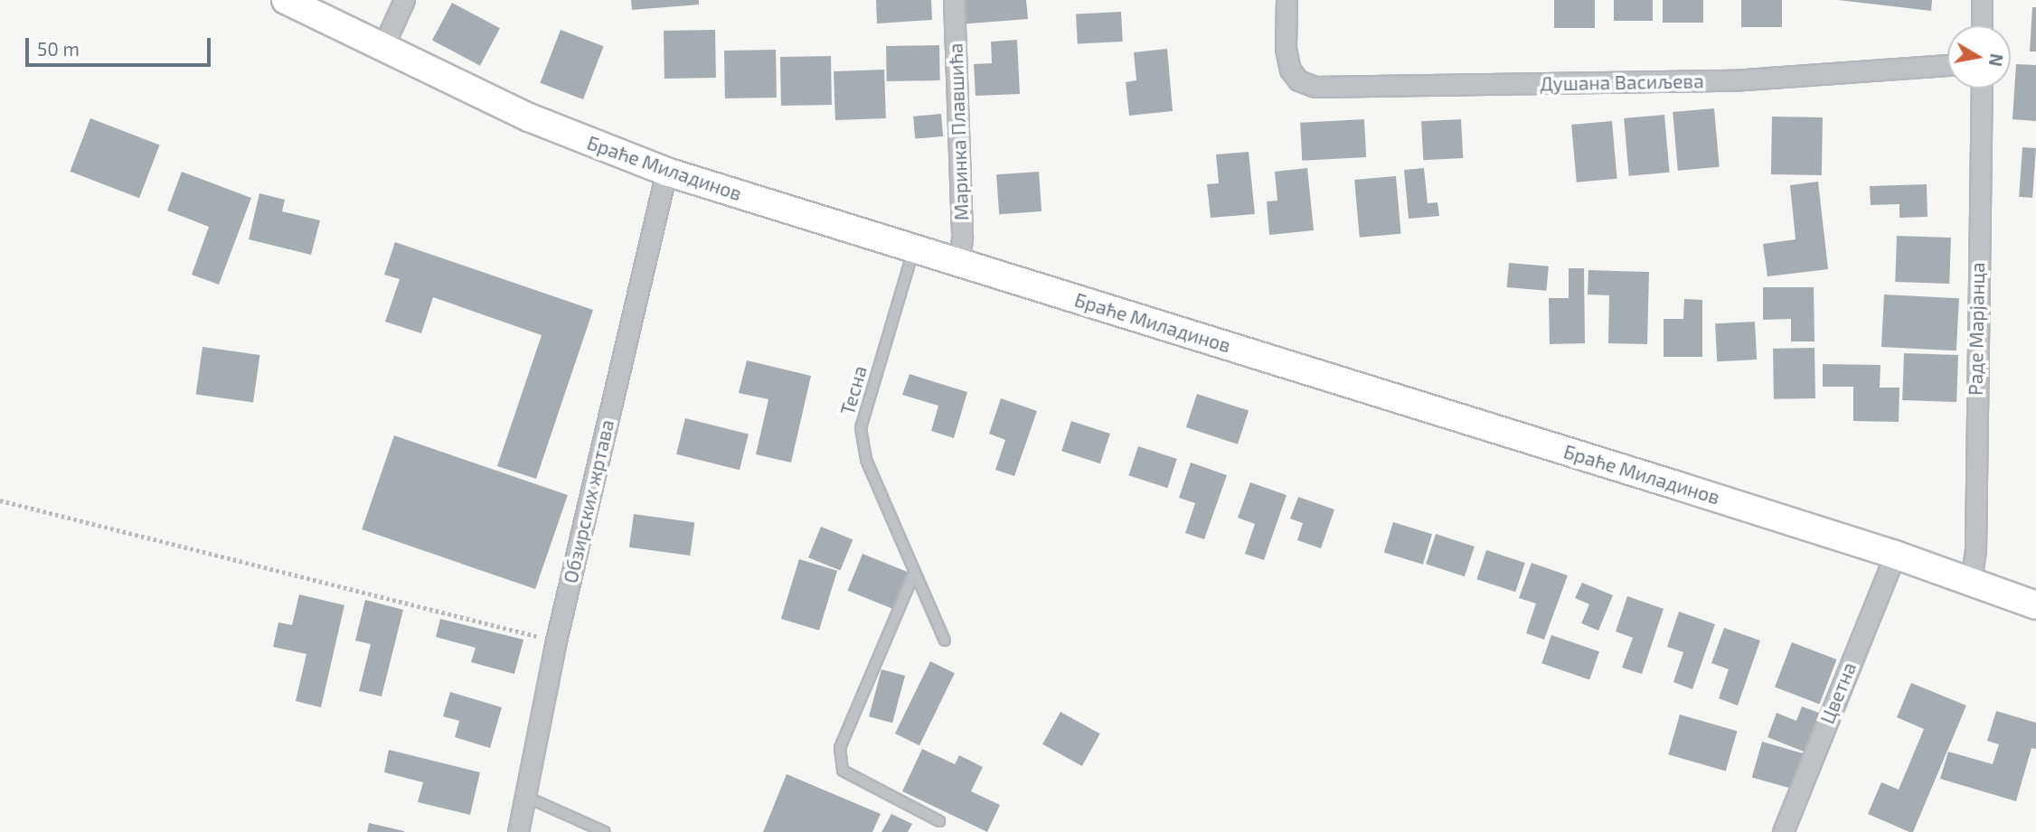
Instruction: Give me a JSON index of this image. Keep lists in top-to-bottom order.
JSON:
{
  "streets": {
    "main road": ["Браће Миладинов"],
    "street": [
      "Душана Васиљева",
      "Маринка Плавшића",
      "Раде Марјанца",
      "Обзирских жртава",
      "Цветна"
    ],
    "lane": ["Тесна"]
  },
  "crossings": [
    ["Маринка Плавшића", "Браће Миладинов"],
    ["Браће Миладинов", "Раде Марјанца"],
    ["Браће Миладинов", "Тесна"],
    ["Браће Миладинов", "Обзирских жртава"],
    ["Браће Миладинов", "Цветна"]
  ],
  "scale_bar": "50 m",
  "north": "right"
}
